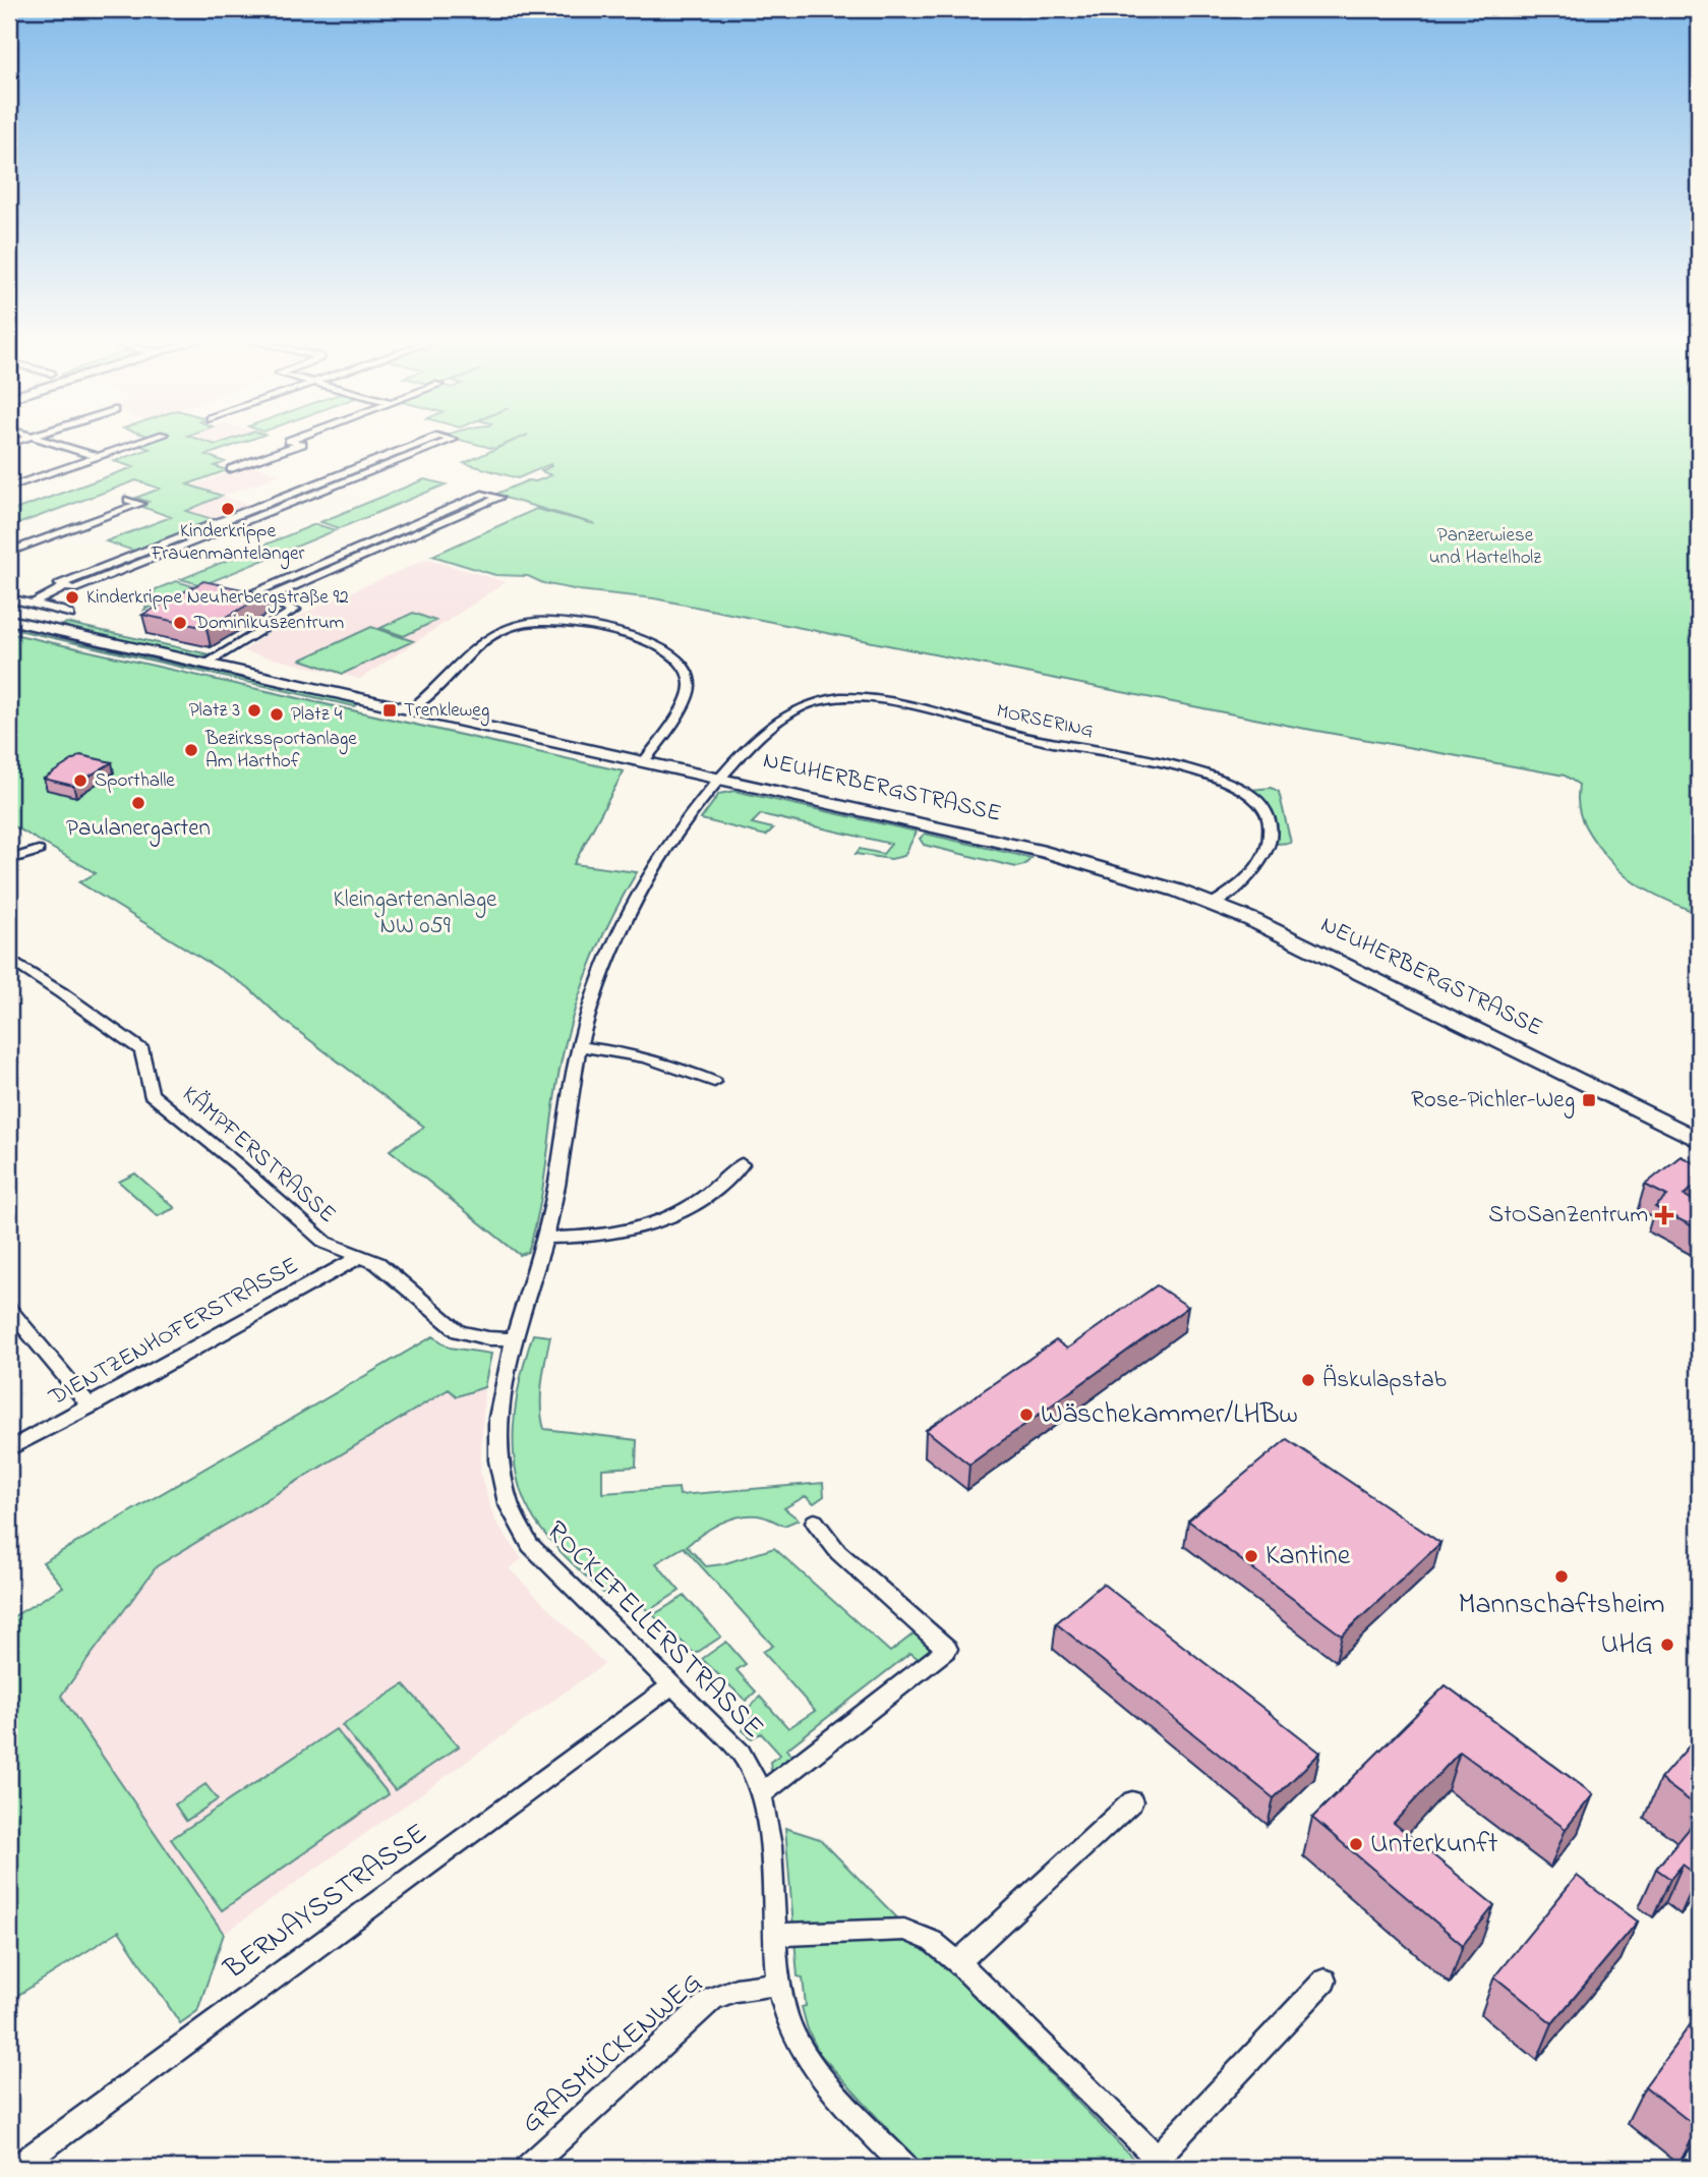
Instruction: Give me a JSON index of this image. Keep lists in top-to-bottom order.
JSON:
{
  "streets": {
    "main road": ["NEUHERBERGSTRASSE"],
    "street": [
      "MORSERING",
      "KÄMPFERSTRASSE",
      "DIENTZENHOFERSTRASSE",
      "ROCKEFELLERSTRASSE",
      "BERNAYSSTRASSE",
      "GRASMÜCKENWEG"
    ]
  },
  "crossings": [
    ["MORSERING", "NEUHERBERGSTRASSE"],
    ["MORSERING", "ROCKEFELLERSTRASSE"],
    ["NEUHERBERGSTRASSE", "ROCKEFELLERSTRASSE"],
    ["KÄMPFERSTRASSE", "DIENTZENHOFERSTRASSE"],
    ["KÄMPFERSTRASSE", "ROCKEFELLERSTRASSE"],
    ["ROCKEFELLERSTRASSE", "BERNAYSSTRASSE"],
    ["ROCKEFELLERSTRASSE", "GRASMÜCKENWEG"]
  ],
  "parks": ["Panzerwiese und Hartelholz", "Kleingartenanlage NW 059"],
  "places": {
    "other": [
      "Kinderkrippe Frauenmantelanger",
      "Kinderkrippe Neuherbergstraße 92",
      "Dominikuszentrum",
      "Platz 3",
      "Platz 4",
      "Bezirkssportanlage Am Harthof",
      "Sporthalle",
      "Paulanergarten",
      "Äskulapstab",
      "Wäschekammer/LHBw",
      "Kantine",
      "Mannschaftsheim",
      "UHG",
      "Unterkunft"
    ],
    "transit": ["Trenkleweg", "Rose-Pichler-Weg"],
    "health": ["StOSanZentrum"]
  }
}
